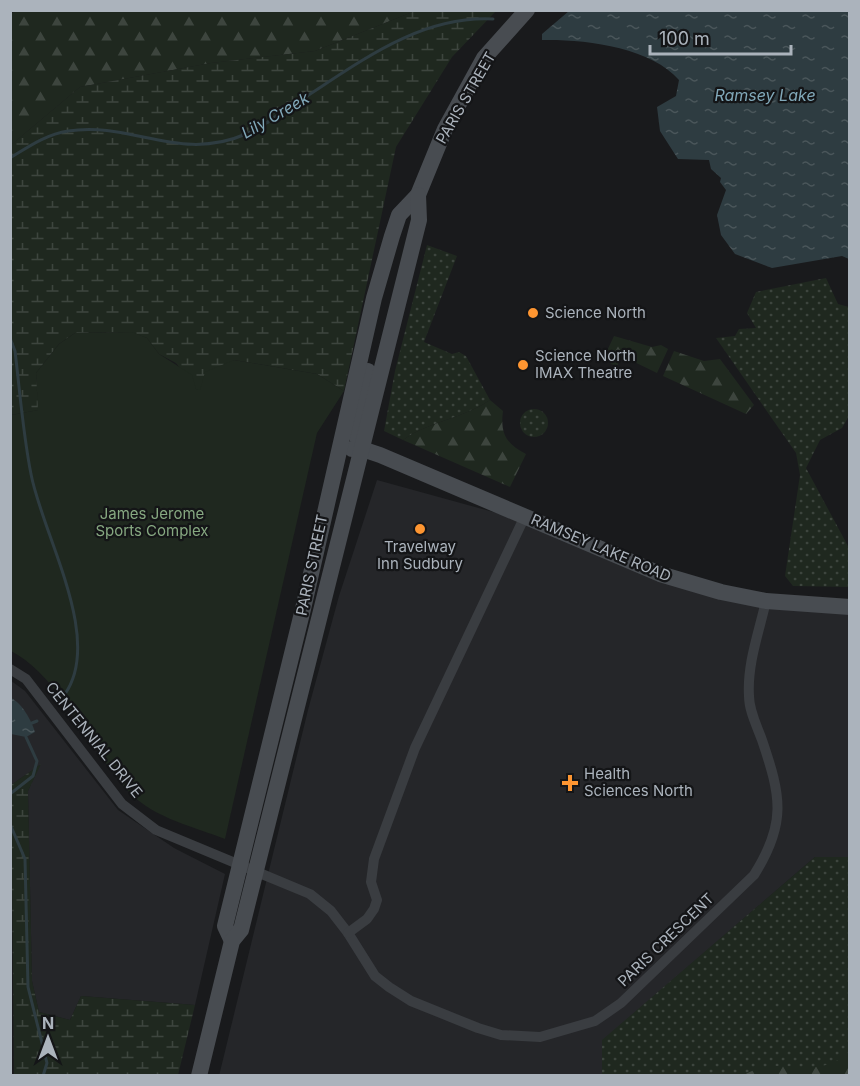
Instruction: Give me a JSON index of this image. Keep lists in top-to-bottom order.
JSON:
{
  "streets": {
    "main road": ["PARIS STREET", "RAMSEY LAKE ROAD"],
    "street": ["CENTENNIAL DRIVE", "PARIS CRESCENT"]
  },
  "crossings": [
    ["PARIS STREET", "RAMSEY LAKE ROAD"],
    ["PARIS STREET", "CENTENNIAL DRIVE"],
    ["PARIS STREET", "PARIS CRESCENT"],
    ["RAMSEY LAKE ROAD", "PARIS CRESCENT"],
    ["CENTENNIAL DRIVE", "PARIS CRESCENT"]
  ],
  "water": ["Ramsey Lake", "Lily Creek"],
  "parks": ["James Jerome Sports Complex"],
  "places": {
    "other": ["Science North", "Science North IMAX Theatre", "Travelway Inn Sudbury"],
    "health": ["Health Sciences North"]
  },
  "scale_bar": "100 m",
  "north": "top"
}
